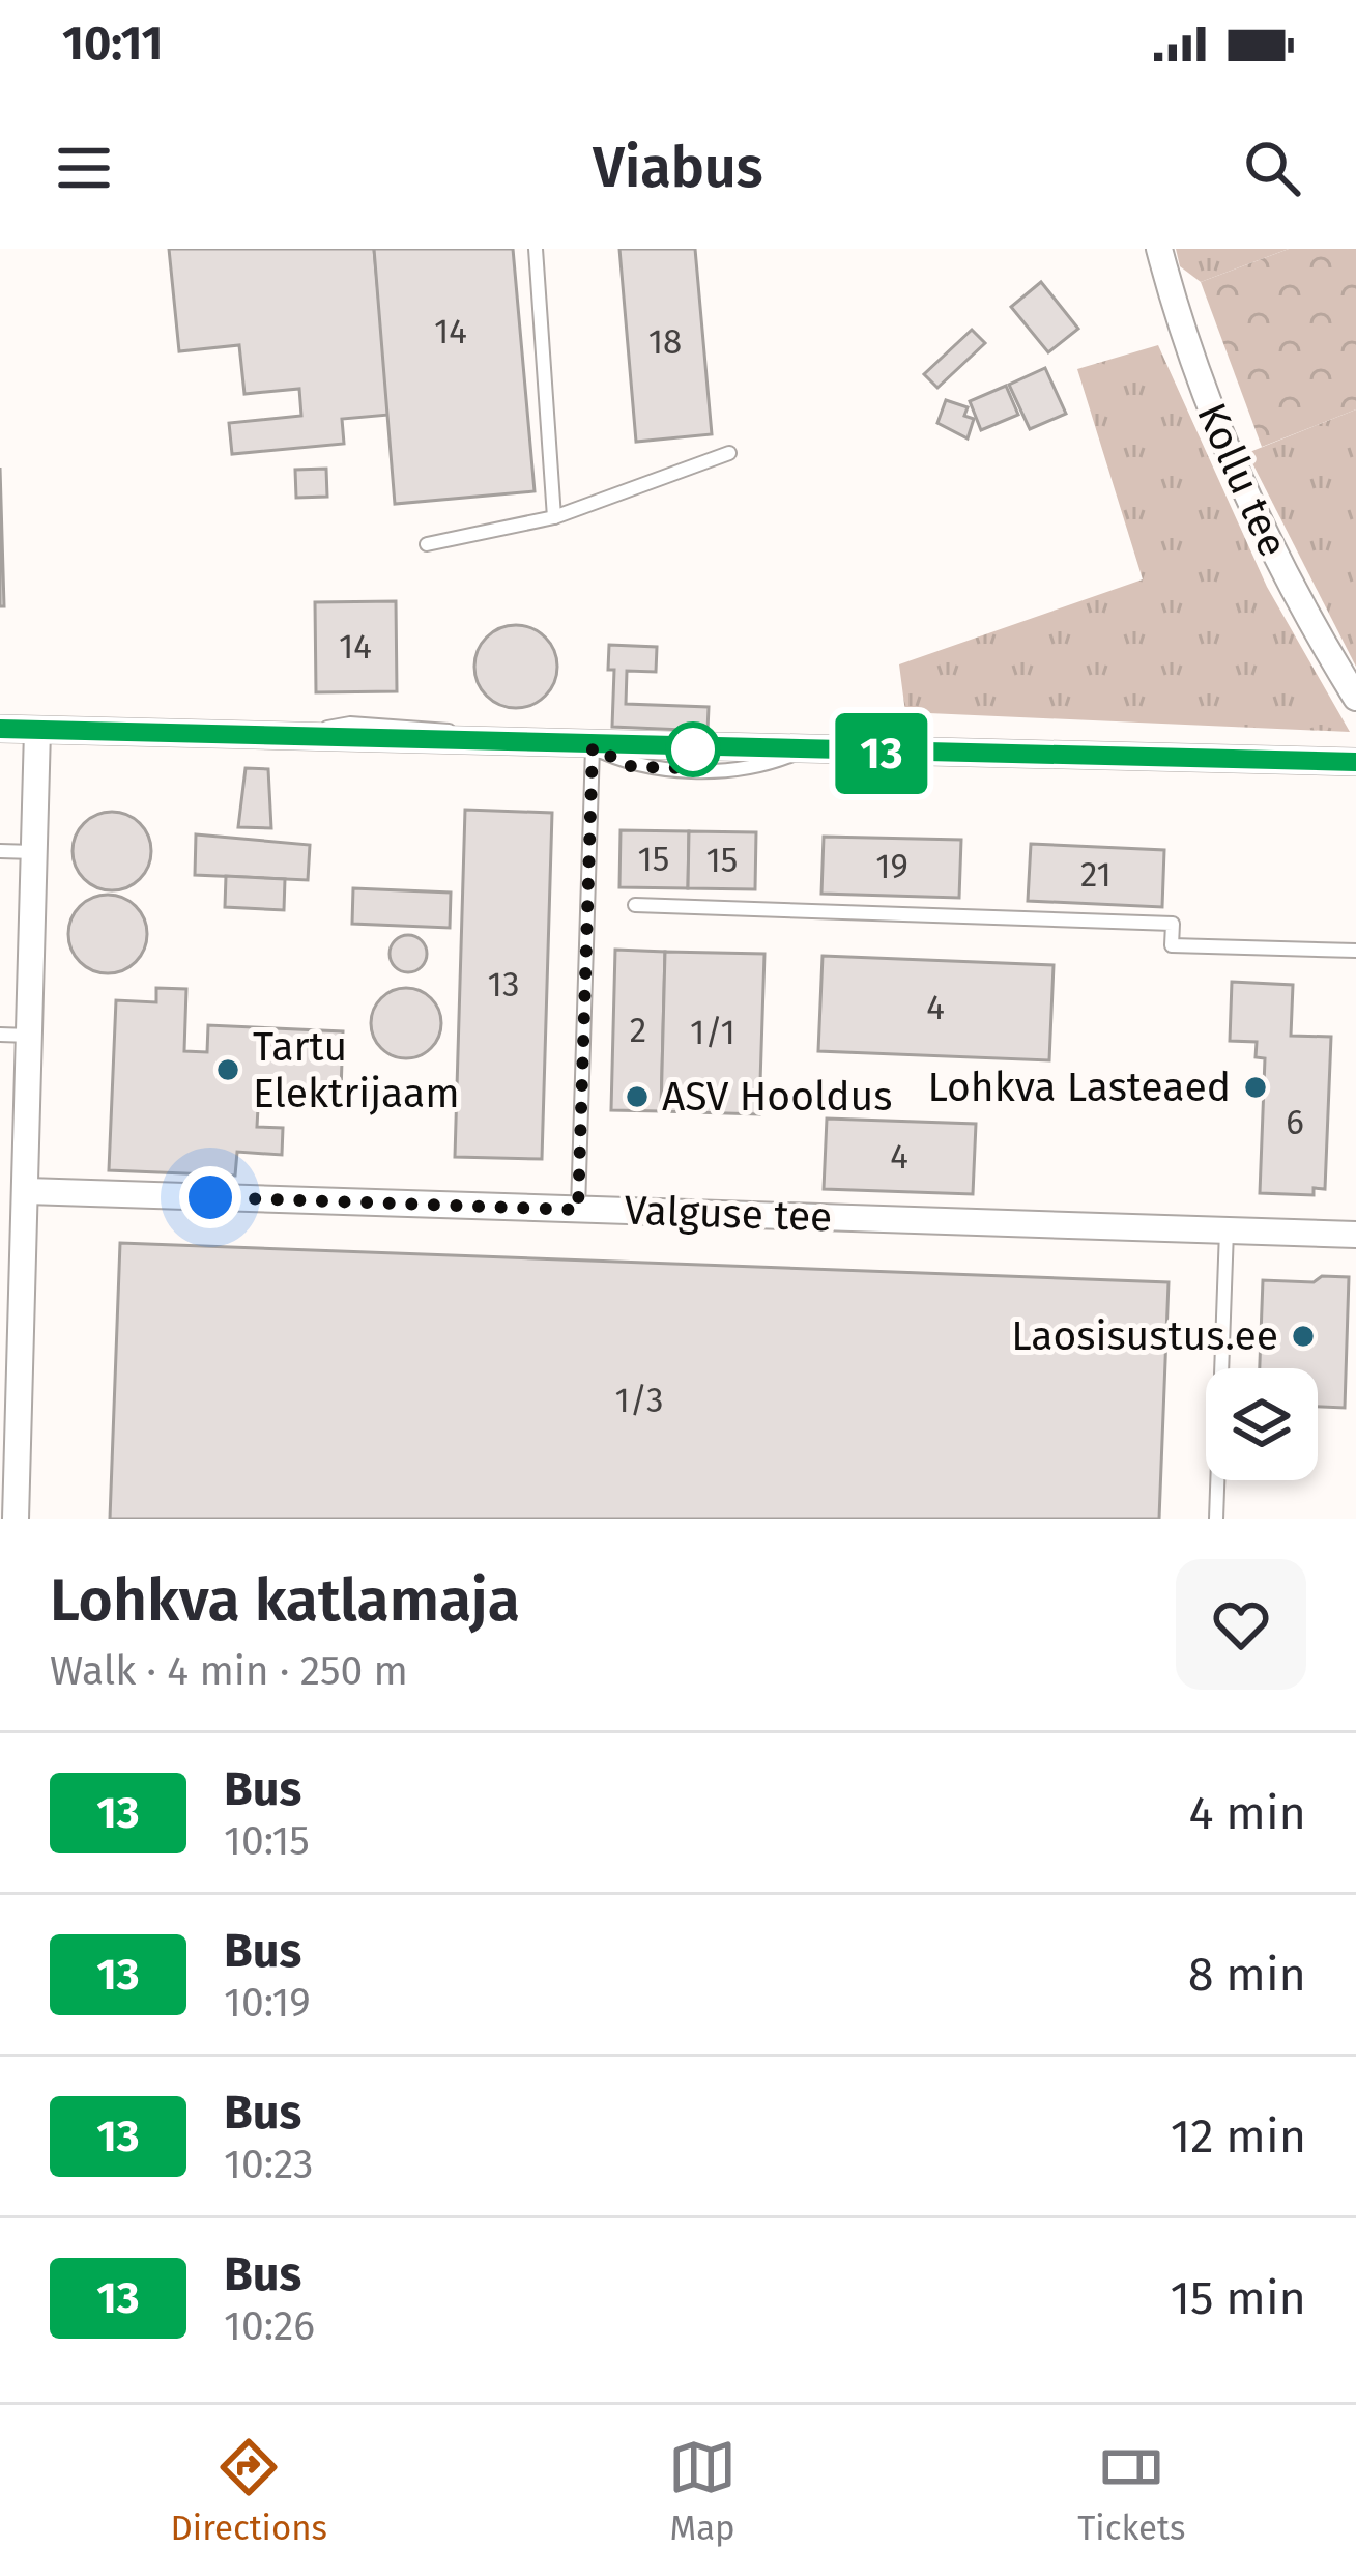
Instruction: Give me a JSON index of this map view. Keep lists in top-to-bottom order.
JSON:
{
  "streets": {
    "street": ["Kollu tee", "Valguse tee"]
  },
  "places": [
    "Tartu Elektrijaam",
    "Lohkva Lasteaed",
    "ASV Hooldus",
    "Laosisustus.ee"
  ],
  "lines": ["bus line 13"],
  "house_numbers": [
    "14",
    "18",
    "14",
    "15",
    "15",
    "19",
    "21",
    "13",
    "4",
    "2",
    "1/1",
    "6",
    "4",
    "1/3"
  ],
  "page": {
    "status": "10:11",
    "header": "Viabus",
    "on_map": "13",
    "heading": ["Lohkva katlamaja", "Walk · 4 min · 250 m"],
    "list": [
      {
        "mark": "13",
        "name": "Bus",
        "note": "10:15",
        "value": "4 min"
      },
      {
        "mark": "13",
        "name": "Bus",
        "note": "10:19",
        "value": "8 min"
      },
      {
        "mark": "13",
        "name": "Bus",
        "note": "10:23",
        "value": "12 min"
      },
      {
        "mark": "13",
        "name": "Bus",
        "note": "10:26",
        "value": "15 min"
      }
    ],
    "tabs": ["Directions", "Map", "Tickets"]
  }
}
